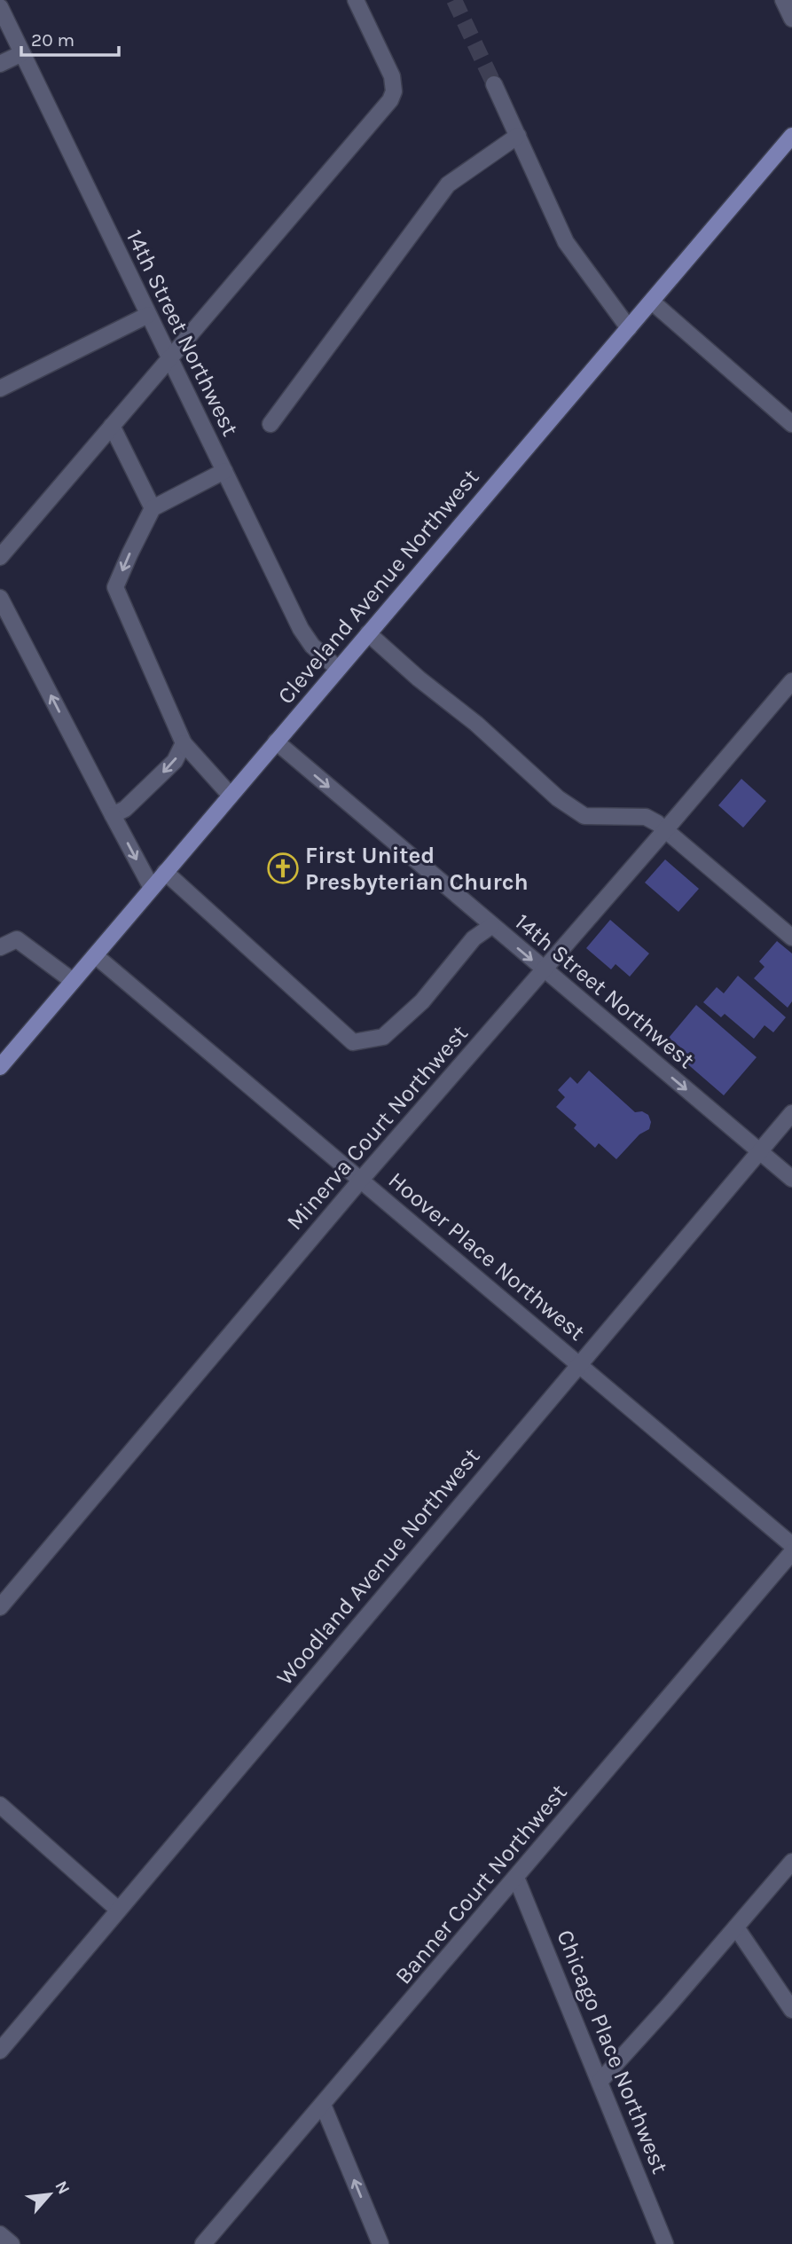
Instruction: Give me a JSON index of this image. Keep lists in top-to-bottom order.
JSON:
{
  "streets": {
    "main road": ["Cleveland Avenue Northwest"],
    "street": [
      "14th Street Northwest",
      "Minerva Court Northwest",
      "Hoover Place Northwest",
      "Woodland Avenue Northwest",
      "Banner Court Northwest",
      "Chicago Place Northwest"
    ]
  },
  "crossings": [
    ["14th Street Northwest", "Cleveland Avenue Northwest"],
    ["14th Street Northwest", "Minerva Court Northwest"],
    ["14th Street Northwest", "Woodland Avenue Northwest"],
    ["Cleveland Avenue Northwest", "Hoover Place Northwest"],
    ["Minerva Court Northwest", "Hoover Place Northwest"],
    ["Hoover Place Northwest", "Woodland Avenue Northwest"],
    ["Banner Court Northwest", "Chicago Place Northwest"]
  ],
  "one_way": ["14th Street Northwest"],
  "places": {
    "church": ["First United Presbyterian Church"]
  },
  "scale_bar": "20 m",
  "north": "top right"
}
